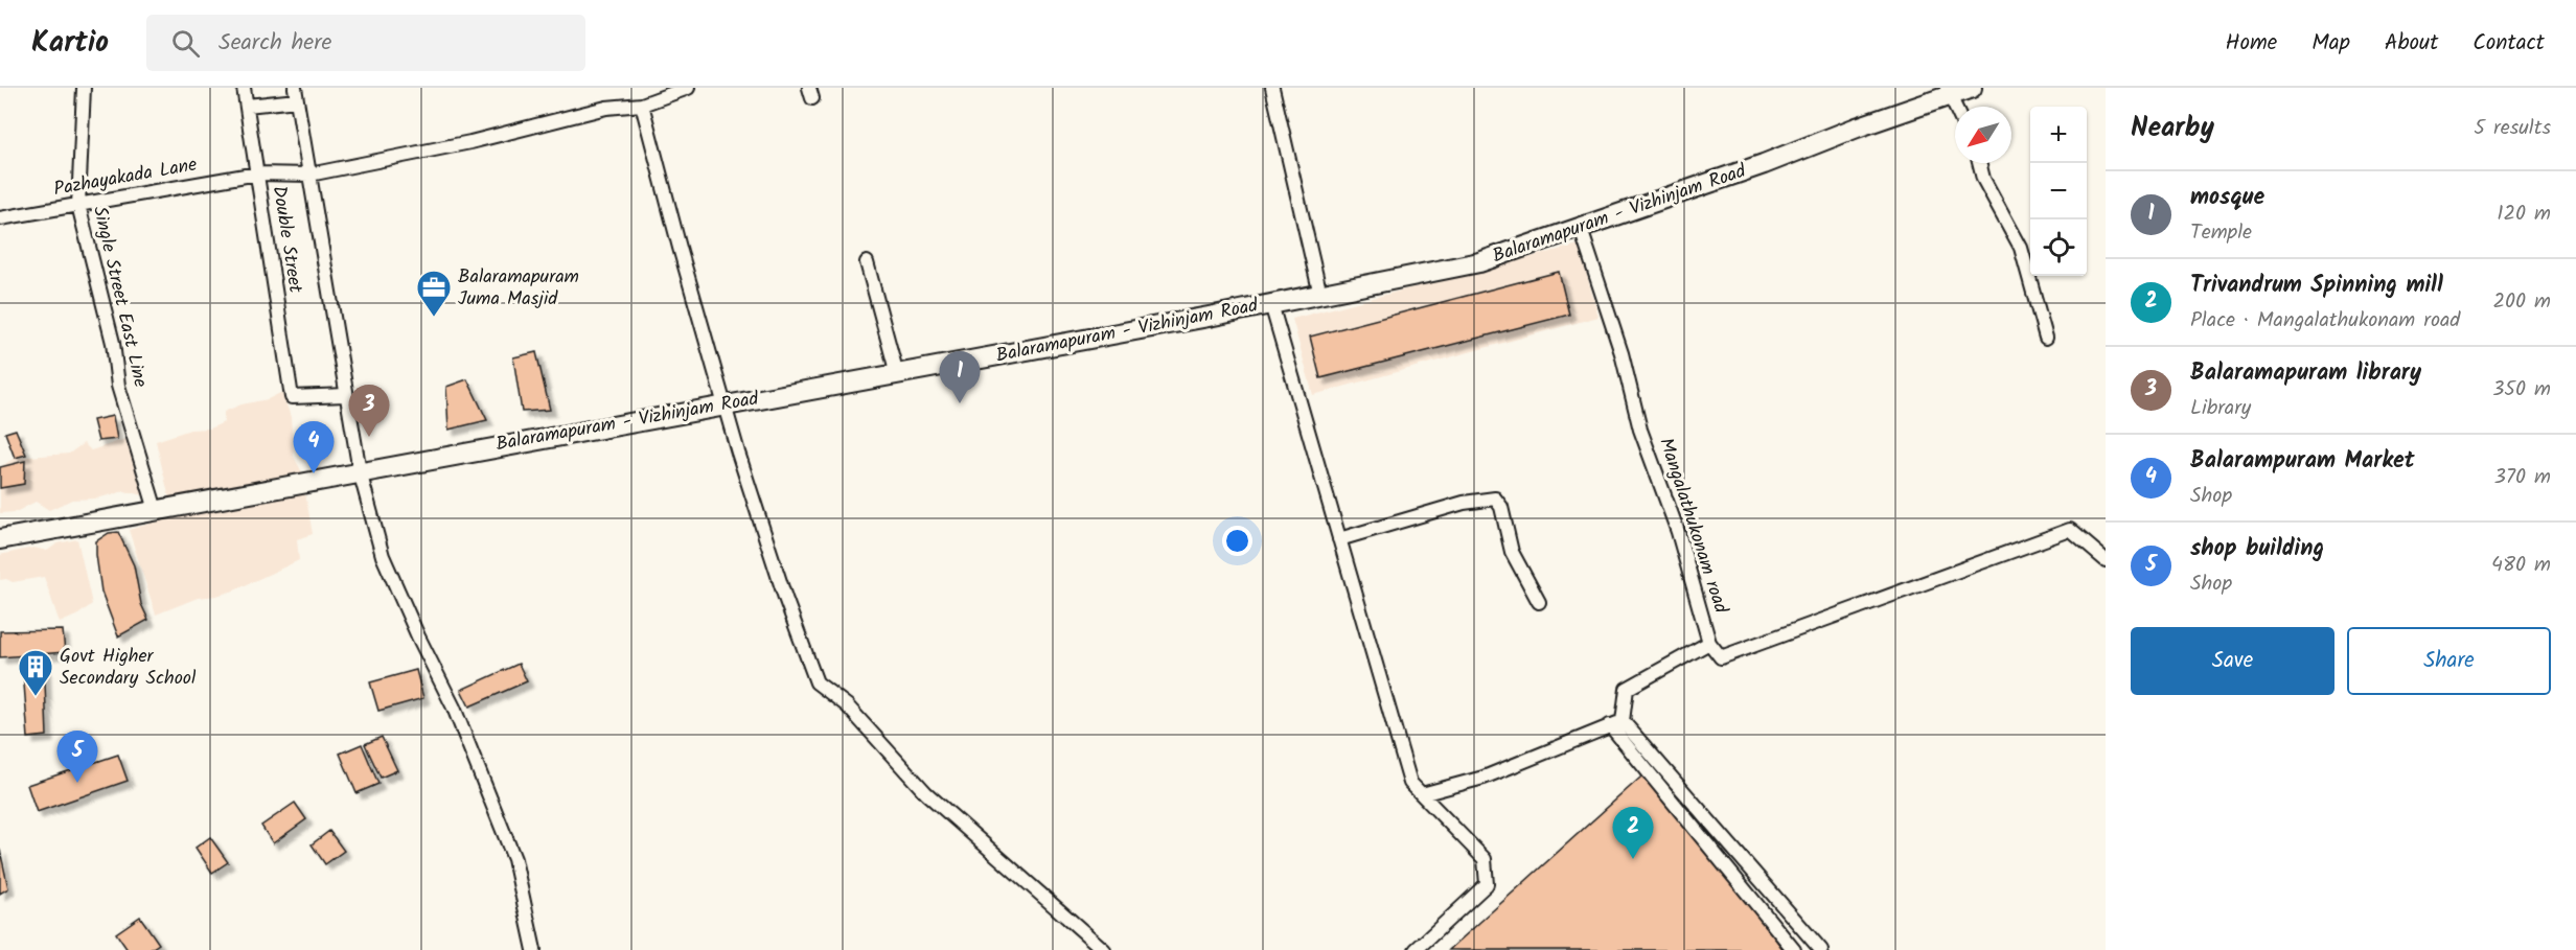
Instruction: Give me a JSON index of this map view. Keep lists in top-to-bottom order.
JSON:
{
  "streets": {
    "main road": ["Balaramapuram - Vizhinjam Road"],
    "street": [
      "Pazhayakada Lane",
      "Double Street",
      "Single Street East Line",
      "Mangalathukonam road"
    ]
  },
  "crossings": [
    ["Pazhayakada Lane", "Double Street"],
    ["Pazhayakada Lane", "Single Street East Line"],
    ["Balaramapuram - Vizhinjam Road", "Single Street East Line"],
    ["Balaramapuram - Vizhinjam Road", "Mangalathukonam road"]
  ],
  "places": {
    "office": ["Balaramapuram Juma Masjid"],
    "building": ["Govt Higher Secondary School"]
  },
  "north": "bottom left",
  "page": {
    "header": "Kartio",
    "search": "Search here",
    "nav": [
      "Home",
      "Map",
      "About",
      "Contact"
    ],
    "heading": ["Nearby", "5 results"],
    "map_buttons": ["+", "−"],
    "list": [
      {
        "mark": "1",
        "name": "mosque",
        "note": "Temple",
        "value": "120 m"
      },
      {
        "mark": "2",
        "name": "Trivandrum Spinning mill",
        "note": "Place · Mangalathukonam road",
        "value": "200 m"
      },
      {
        "mark": "3",
        "name": "Balaramapuram library",
        "note": "Library",
        "value": "350 m"
      },
      {
        "mark": "4",
        "name": "Balarampuram Market",
        "note": "Shop",
        "value": "370 m"
      },
      {
        "mark": "5",
        "name": "shop building",
        "note": "Shop",
        "value": "480 m"
      }
    ],
    "pins": [
      "1",
      "3",
      "4",
      "5",
      "2"
    ],
    "buttons": ["Save", "Share"]
  }
}
